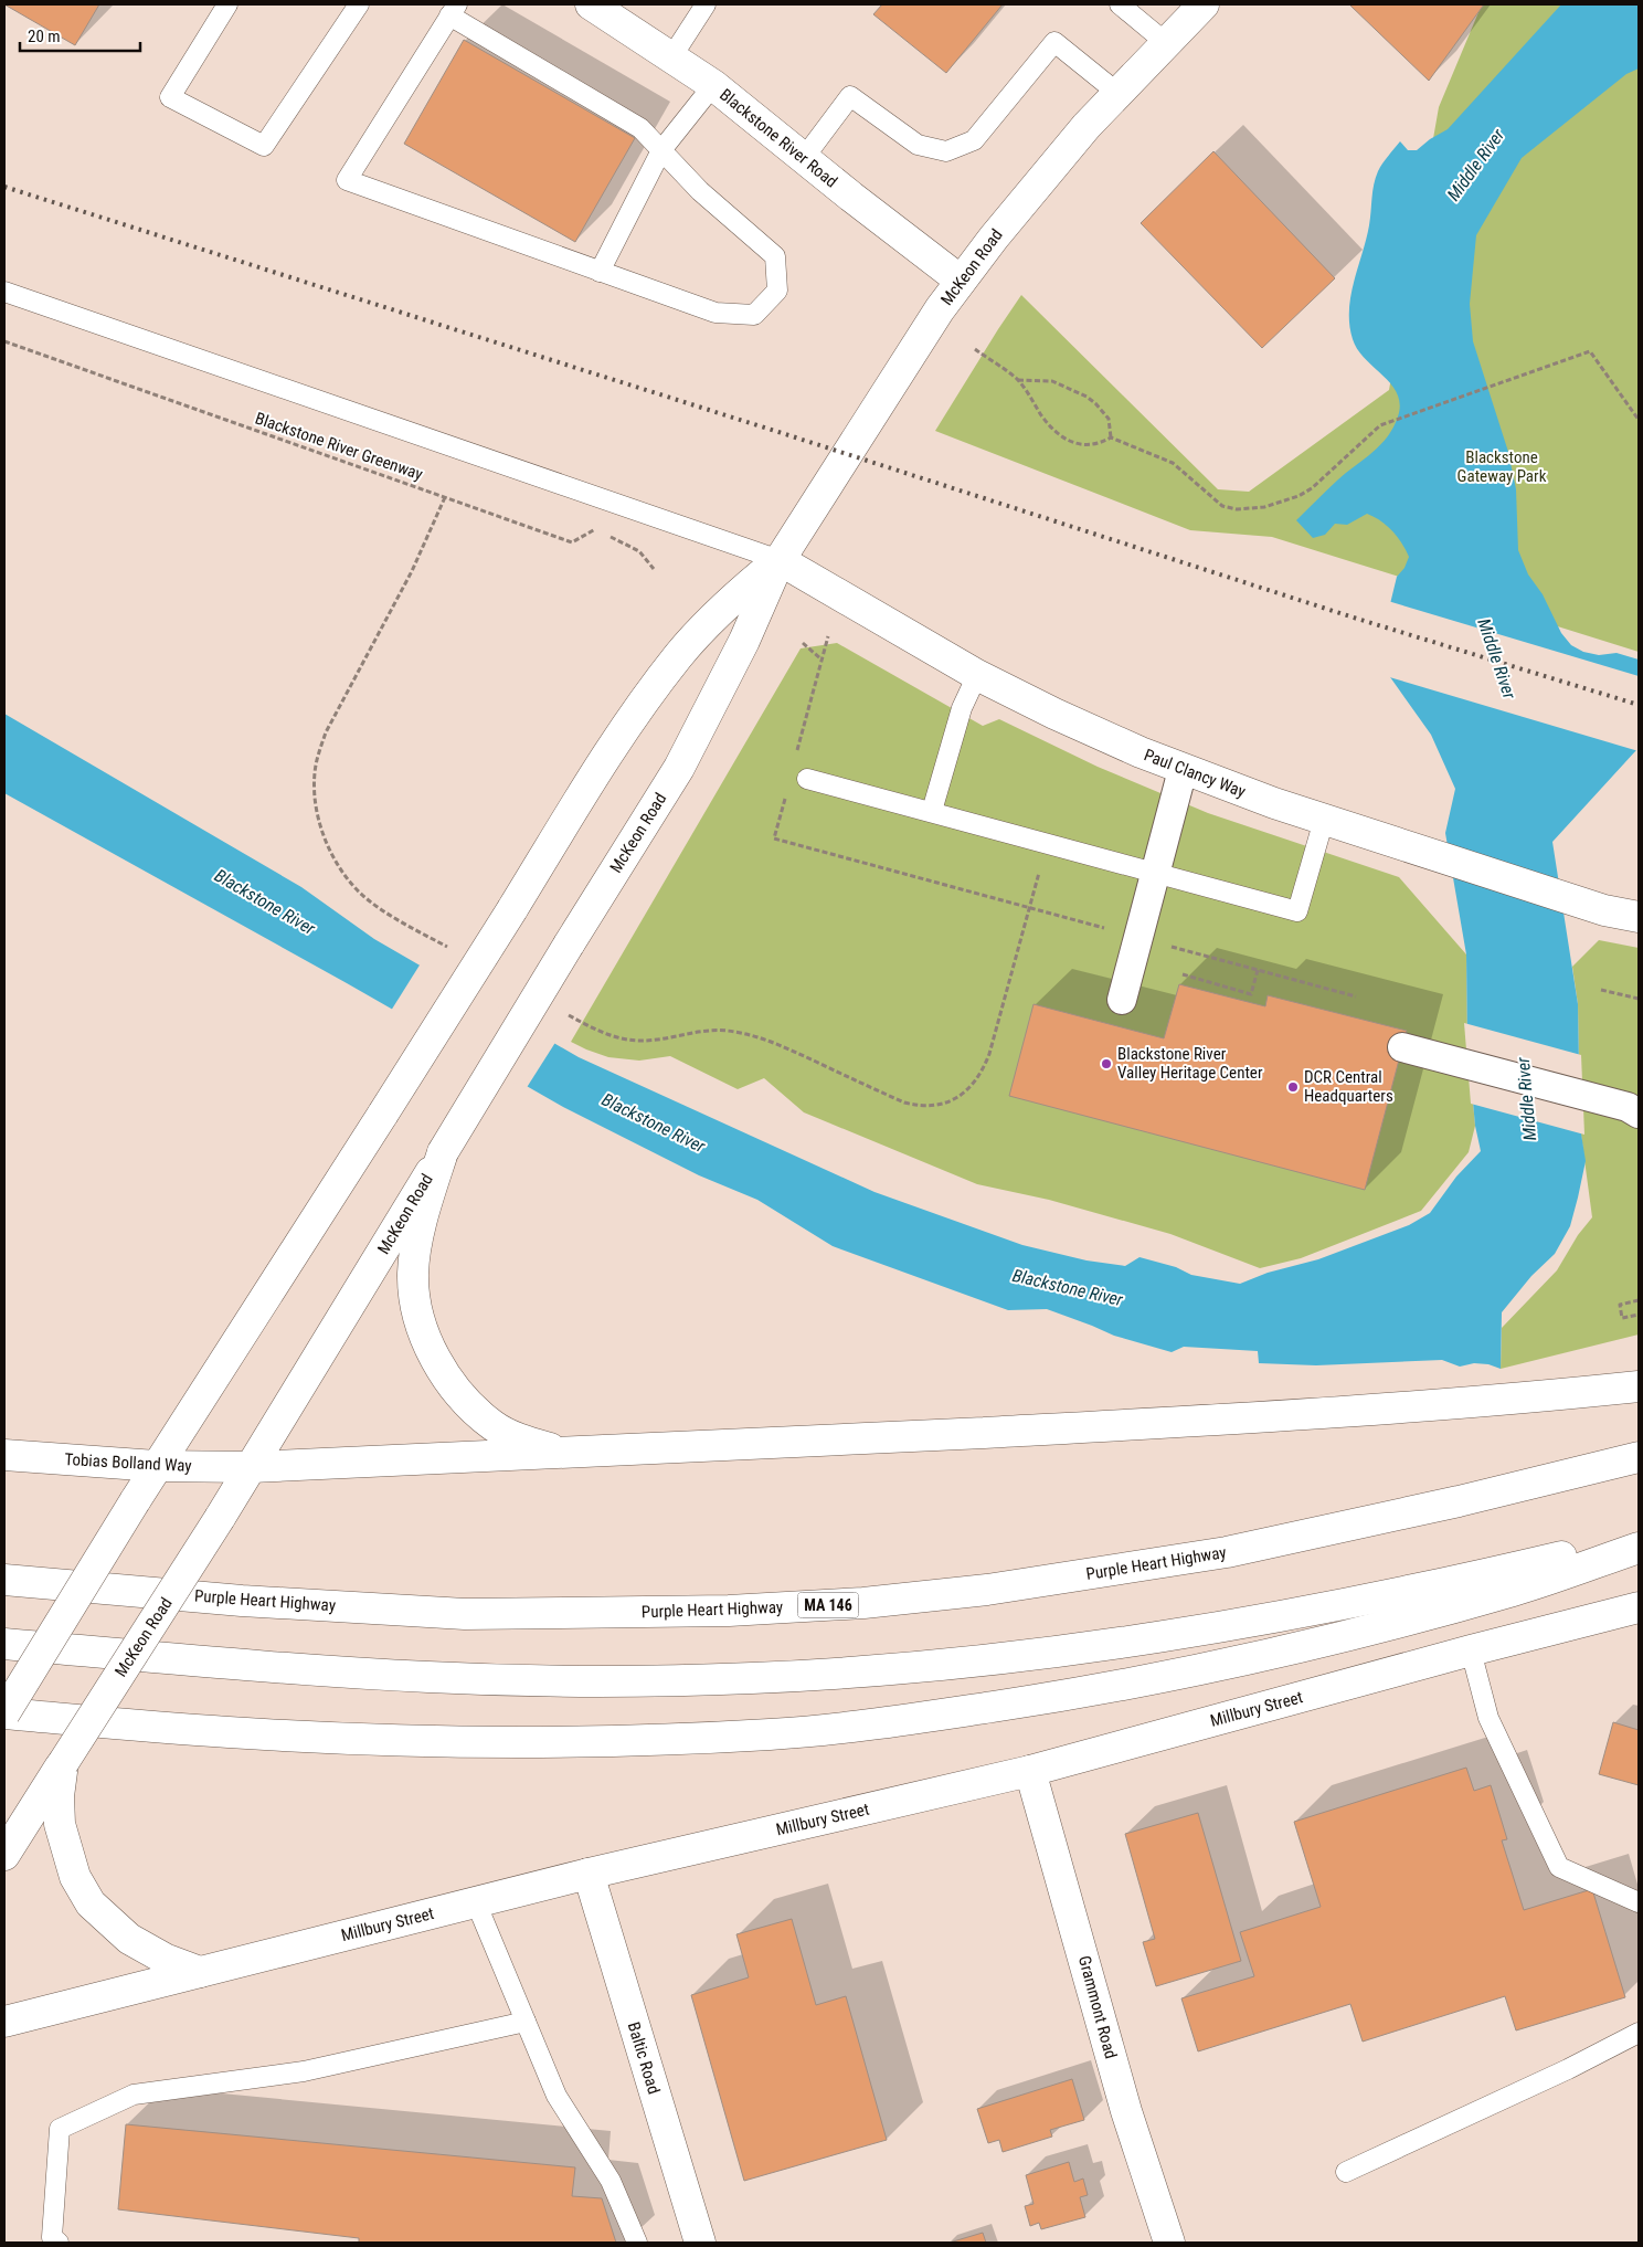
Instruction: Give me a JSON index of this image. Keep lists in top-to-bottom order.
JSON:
{
  "streets": {
    "main road": [
      "Blackstone River Road",
      "McKeon Road",
      "Paul Clancy Way",
      "Tobias Bolland Way",
      "Purple Heart Highway",
      "MA 146",
      "Millbury Street",
      "Grammont Road",
      "Baltic Road"
    ],
    "path": ["Blackstone River Greenway"]
  },
  "crossings": [
    ["Blackstone River Road", "McKeon Road"],
    ["McKeon Road", "Paul Clancy Way"],
    ["McKeon Road", "Tobias Bolland Way"],
    ["Millbury Street", "Grammont Road"],
    ["Millbury Street", "Baltic Road"]
  ],
  "water": ["Middle River", "Blackstone River"],
  "parks": ["Blackstone Gateway Park"],
  "places": ["Blackstone River Valley Heritage Center", "DCR Central Headquarters"],
  "scale_bar": "20 m"
}
